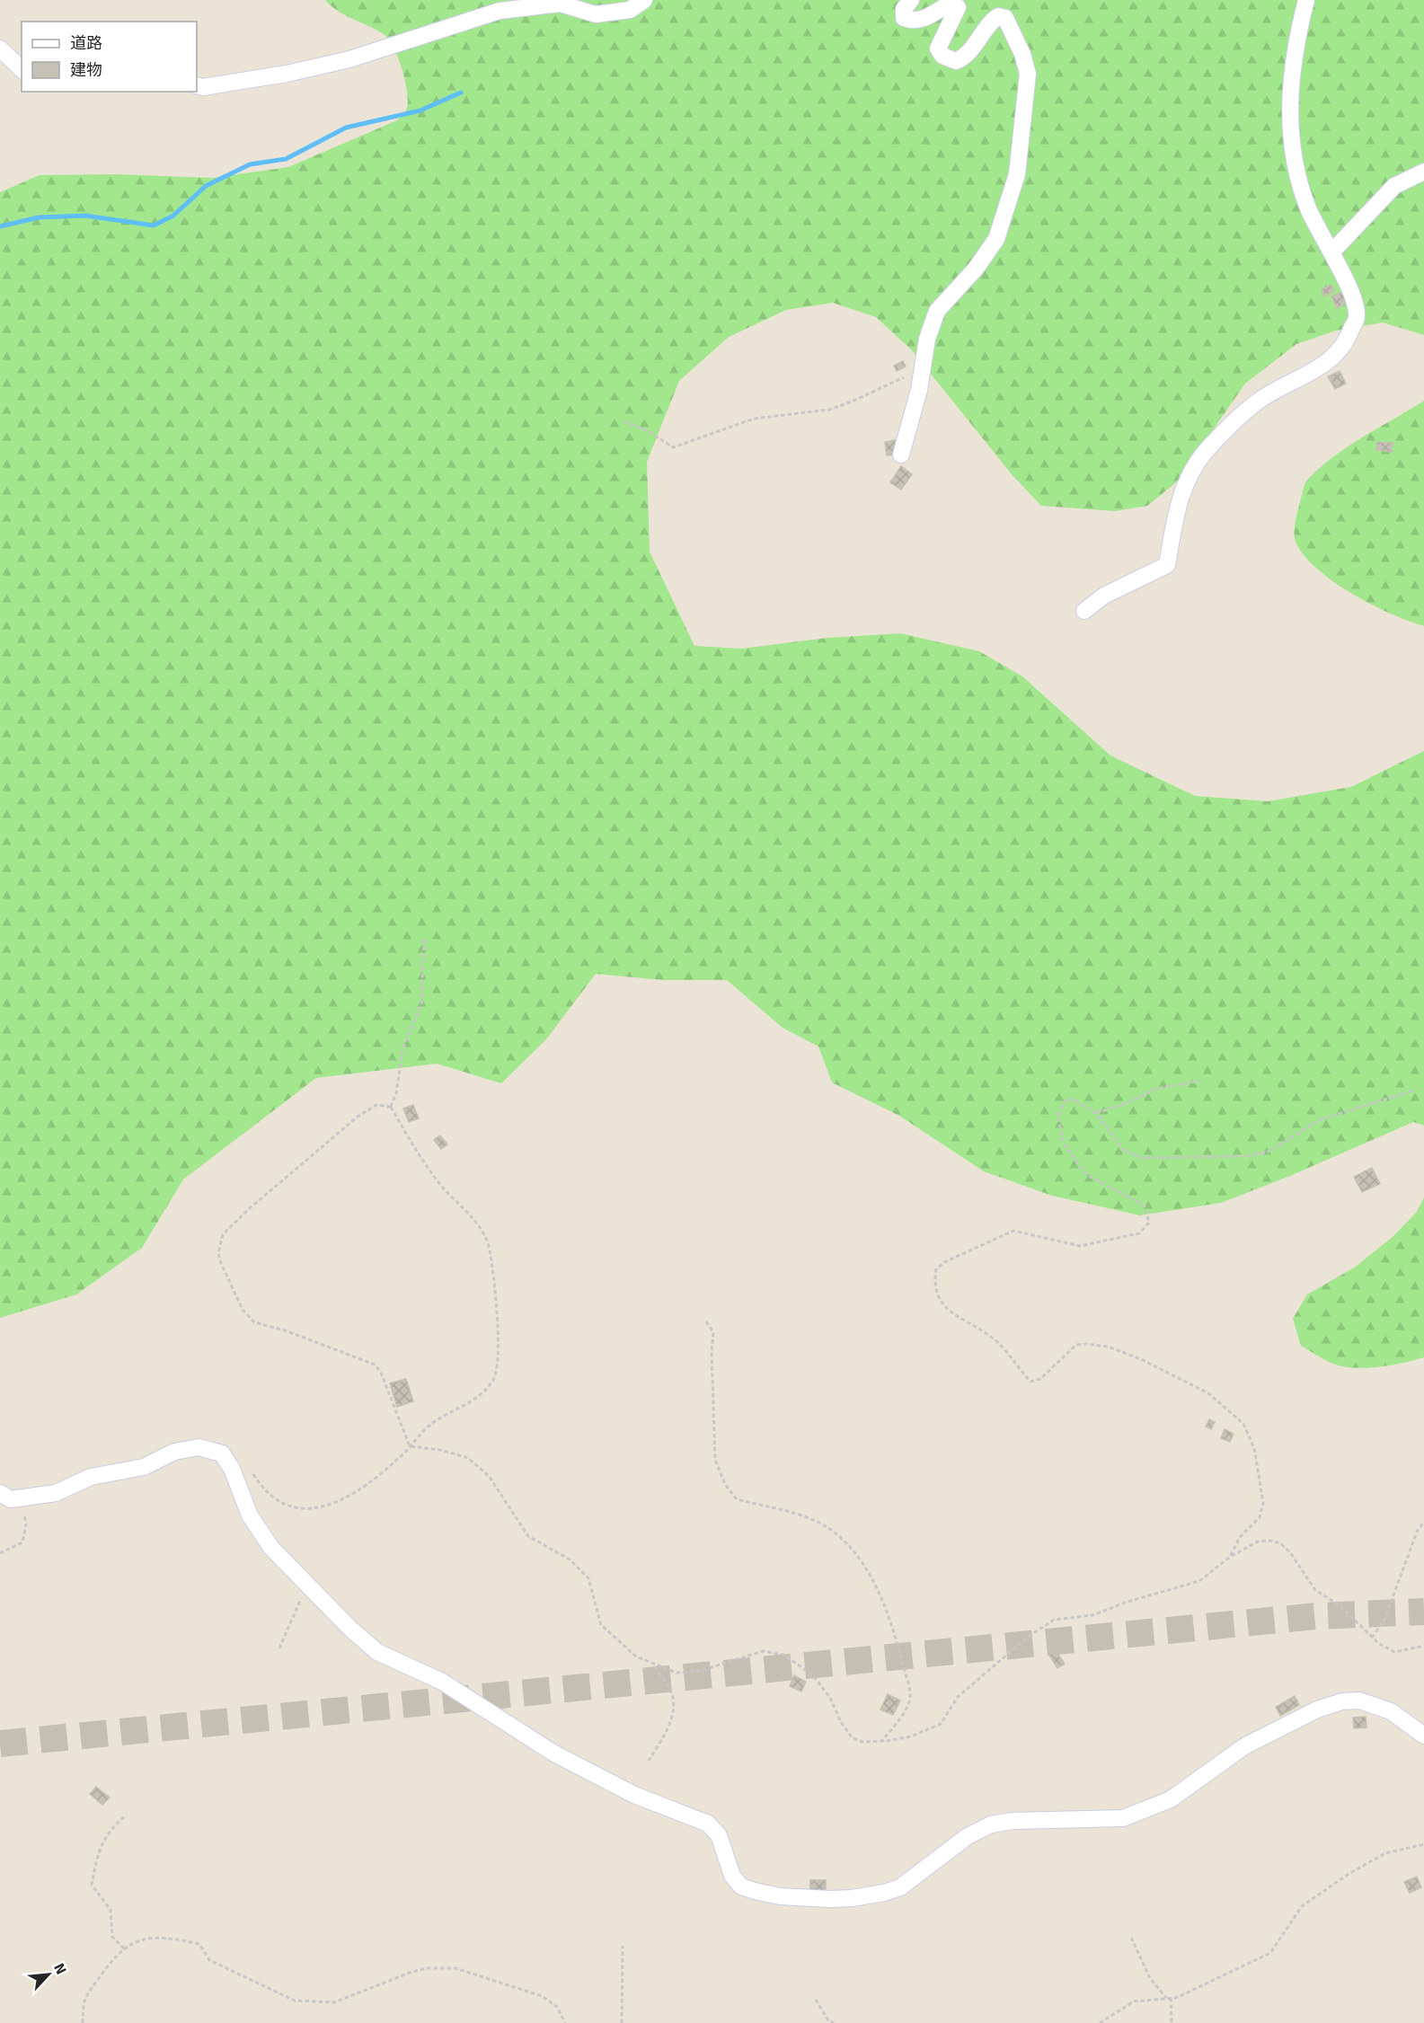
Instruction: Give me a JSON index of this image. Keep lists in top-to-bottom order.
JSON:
{
  "legend": ["道路", "建物"],
  "north": "top right"
}
